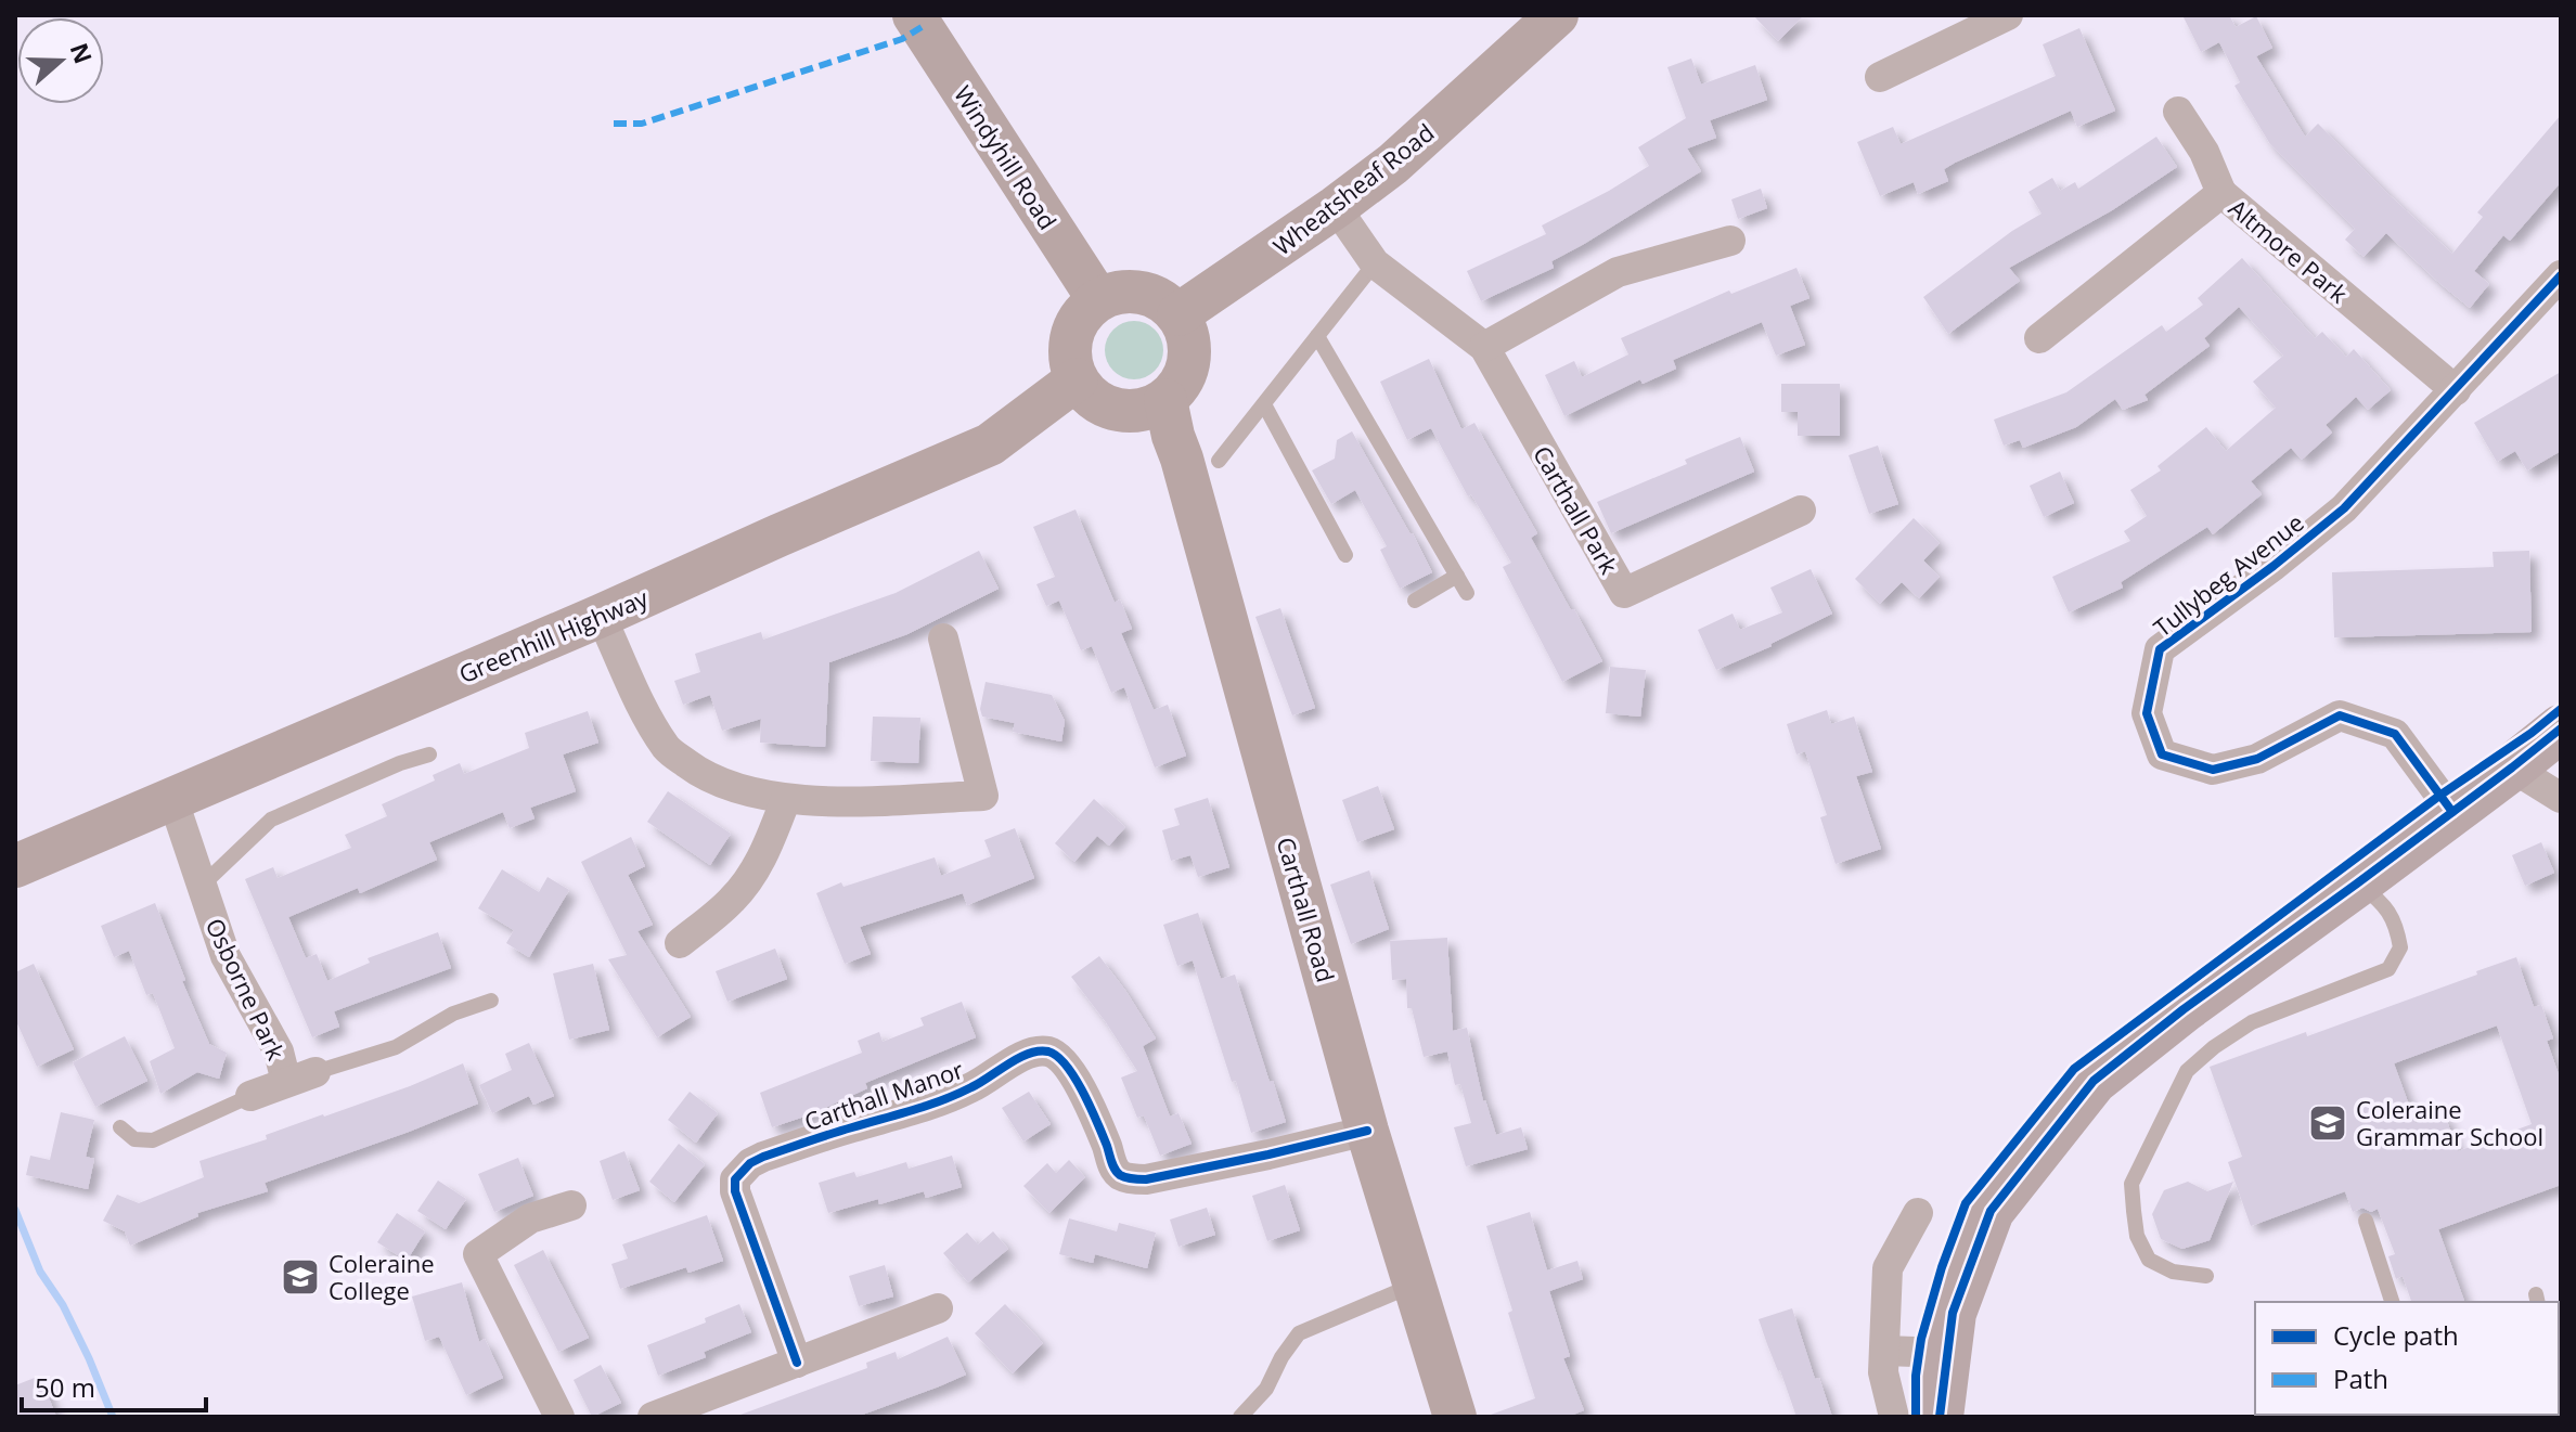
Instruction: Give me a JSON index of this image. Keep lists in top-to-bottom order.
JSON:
{
  "streets": {
    "main road": [
      "Windyhill Road",
      "Wheatsheaf Road",
      "Greenhill Highway",
      "Carthall Road"
    ],
    "street": [
      "Altmore Park",
      "Carthall Park",
      "Tullybeg Avenue",
      "Osborne Park",
      "Carthall Manor"
    ]
  },
  "crossings": [
    ["Windyhill Road", "Wheatsheaf Road"],
    ["Windyhill Road", "Greenhill Highway"],
    ["Windyhill Road", "Carthall Road"],
    ["Wheatsheaf Road", "Carthall Park"],
    ["Wheatsheaf Road", "Greenhill Highway"],
    ["Wheatsheaf Road", "Carthall Road"],
    ["Altmore Park", "Tullybeg Avenue"],
    ["Greenhill Highway", "Carthall Road"],
    ["Greenhill Highway", "Osborne Park"],
    ["Carthall Road", "Carthall Manor"]
  ],
  "places": {
    "school or university": ["Coleraine Grammar School", "Coleraine College"]
  },
  "legend": ["Cycle path", "Path"],
  "scale_bar": "50 m",
  "north": "right"
}
